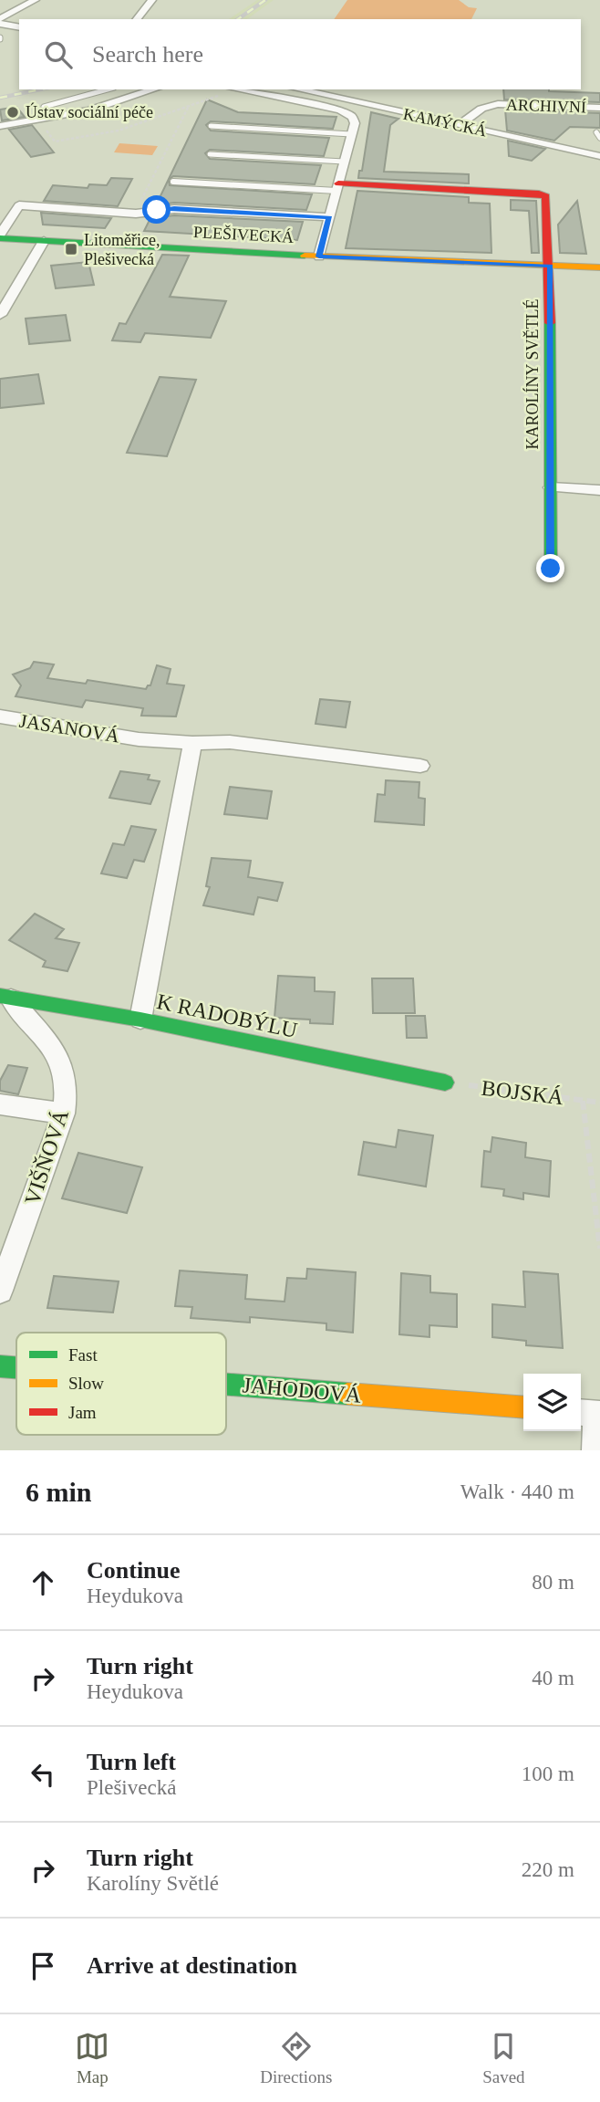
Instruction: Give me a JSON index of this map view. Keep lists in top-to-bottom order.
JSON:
{
  "streets": {
    "street": [
      "ARCHIVNÍ",
      "KAMÝCKÁ",
      "PLEŠIVECKÁ",
      "KAROLÍNY SVĚTLÉ",
      "JASANOVÁ",
      "K RADOBÝLU",
      "VIŠŇOVÁ",
      "JAHODOVÁ"
    ],
    "path": ["BOJSKÁ"]
  },
  "crossings": [
    ["ARCHIVNÍ", "KAMÝCKÁ"],
    ["PLEŠIVECKÁ", "KAROLÍNY SVĚTLÉ"],
    ["K RADOBÝLU", "BOJSKÁ"],
    ["K RADOBÝLU", "VIŠŇOVÁ"]
  ],
  "places": {
    "other": ["Ústav sociální péče"],
    "transit": ["Litoměřice, Plešivecká"]
  },
  "legend": ["Fast", "Slow", "Jam"],
  "page": {
    "search": "Search here",
    "heading": ["6 min", "Walk · 440 m"],
    "list": [
      ["Continue", "Heydukova", "80 m"],
      ["Turn right", "Heydukova", "40 m"],
      ["Turn left", "Plešivecká", "100 m"],
      ["Turn right", "Karolíny Světlé", "220 m"],
      "Arrive at destination"
    ],
    "nav": ["Map", "Directions", "Saved"]
  }
}
